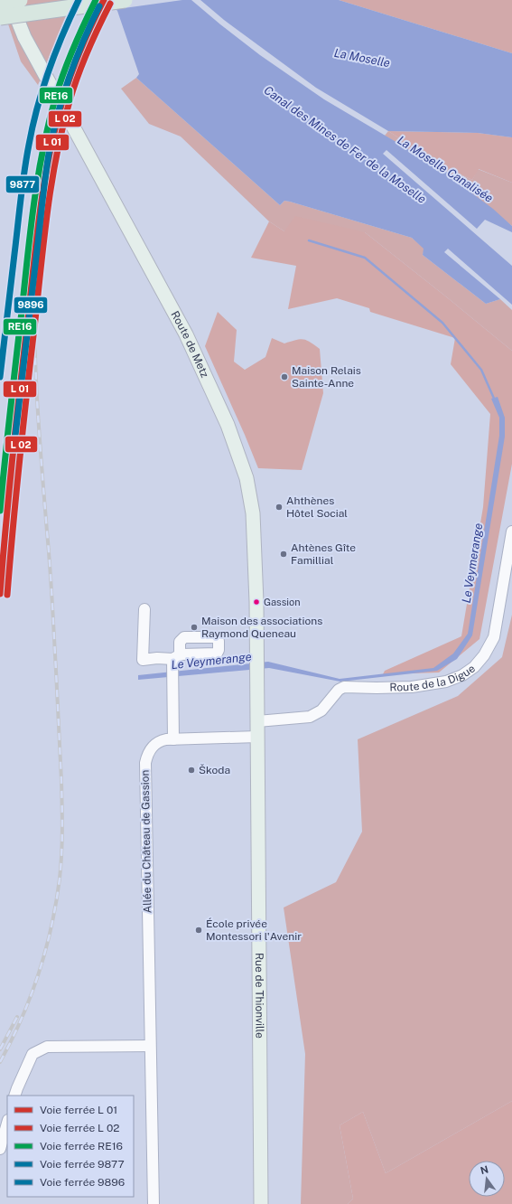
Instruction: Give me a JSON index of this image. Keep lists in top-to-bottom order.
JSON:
{
  "streets": {
    "main road": ["Route de Metz", "Rue de Thionville"],
    "street": ["Route de la Digue", "Allée du Château de Gassion"]
  },
  "crossings": [
    ["Route de Metz", "Route de la Digue"],
    ["Route de Metz", "Rue de Thionville"],
    ["Route de la Digue", "Rue de Thionville"],
    ["Allée du Château de Gassion", "Rue de Thionville"]
  ],
  "water": [
    "La Moselle",
    "Canal des Mines de Fer de la Moselle",
    "La Moselle Canalisée",
    "Le Veymerange"
  ],
  "places": [
    "Maison Relais Sainte-Anne",
    "Ahthènes Hôtel Social",
    "Ahtènes Gîte Famillial",
    "Gassion",
    "Maison des associations Raymond Queneau",
    "Škoda",
    "École privée Montessori l'Avenir"
  ],
  "lines": ["rail line RE16", "rail line 9877", "rail line 9896"],
  "legend": [
    "Voie ferrée L 01",
    "Voie ferrée L 02",
    "Voie ferrée RE16",
    "Voie ferrée 9877",
    "Voie ferrée 9896"
  ],
  "north": "top"
}
